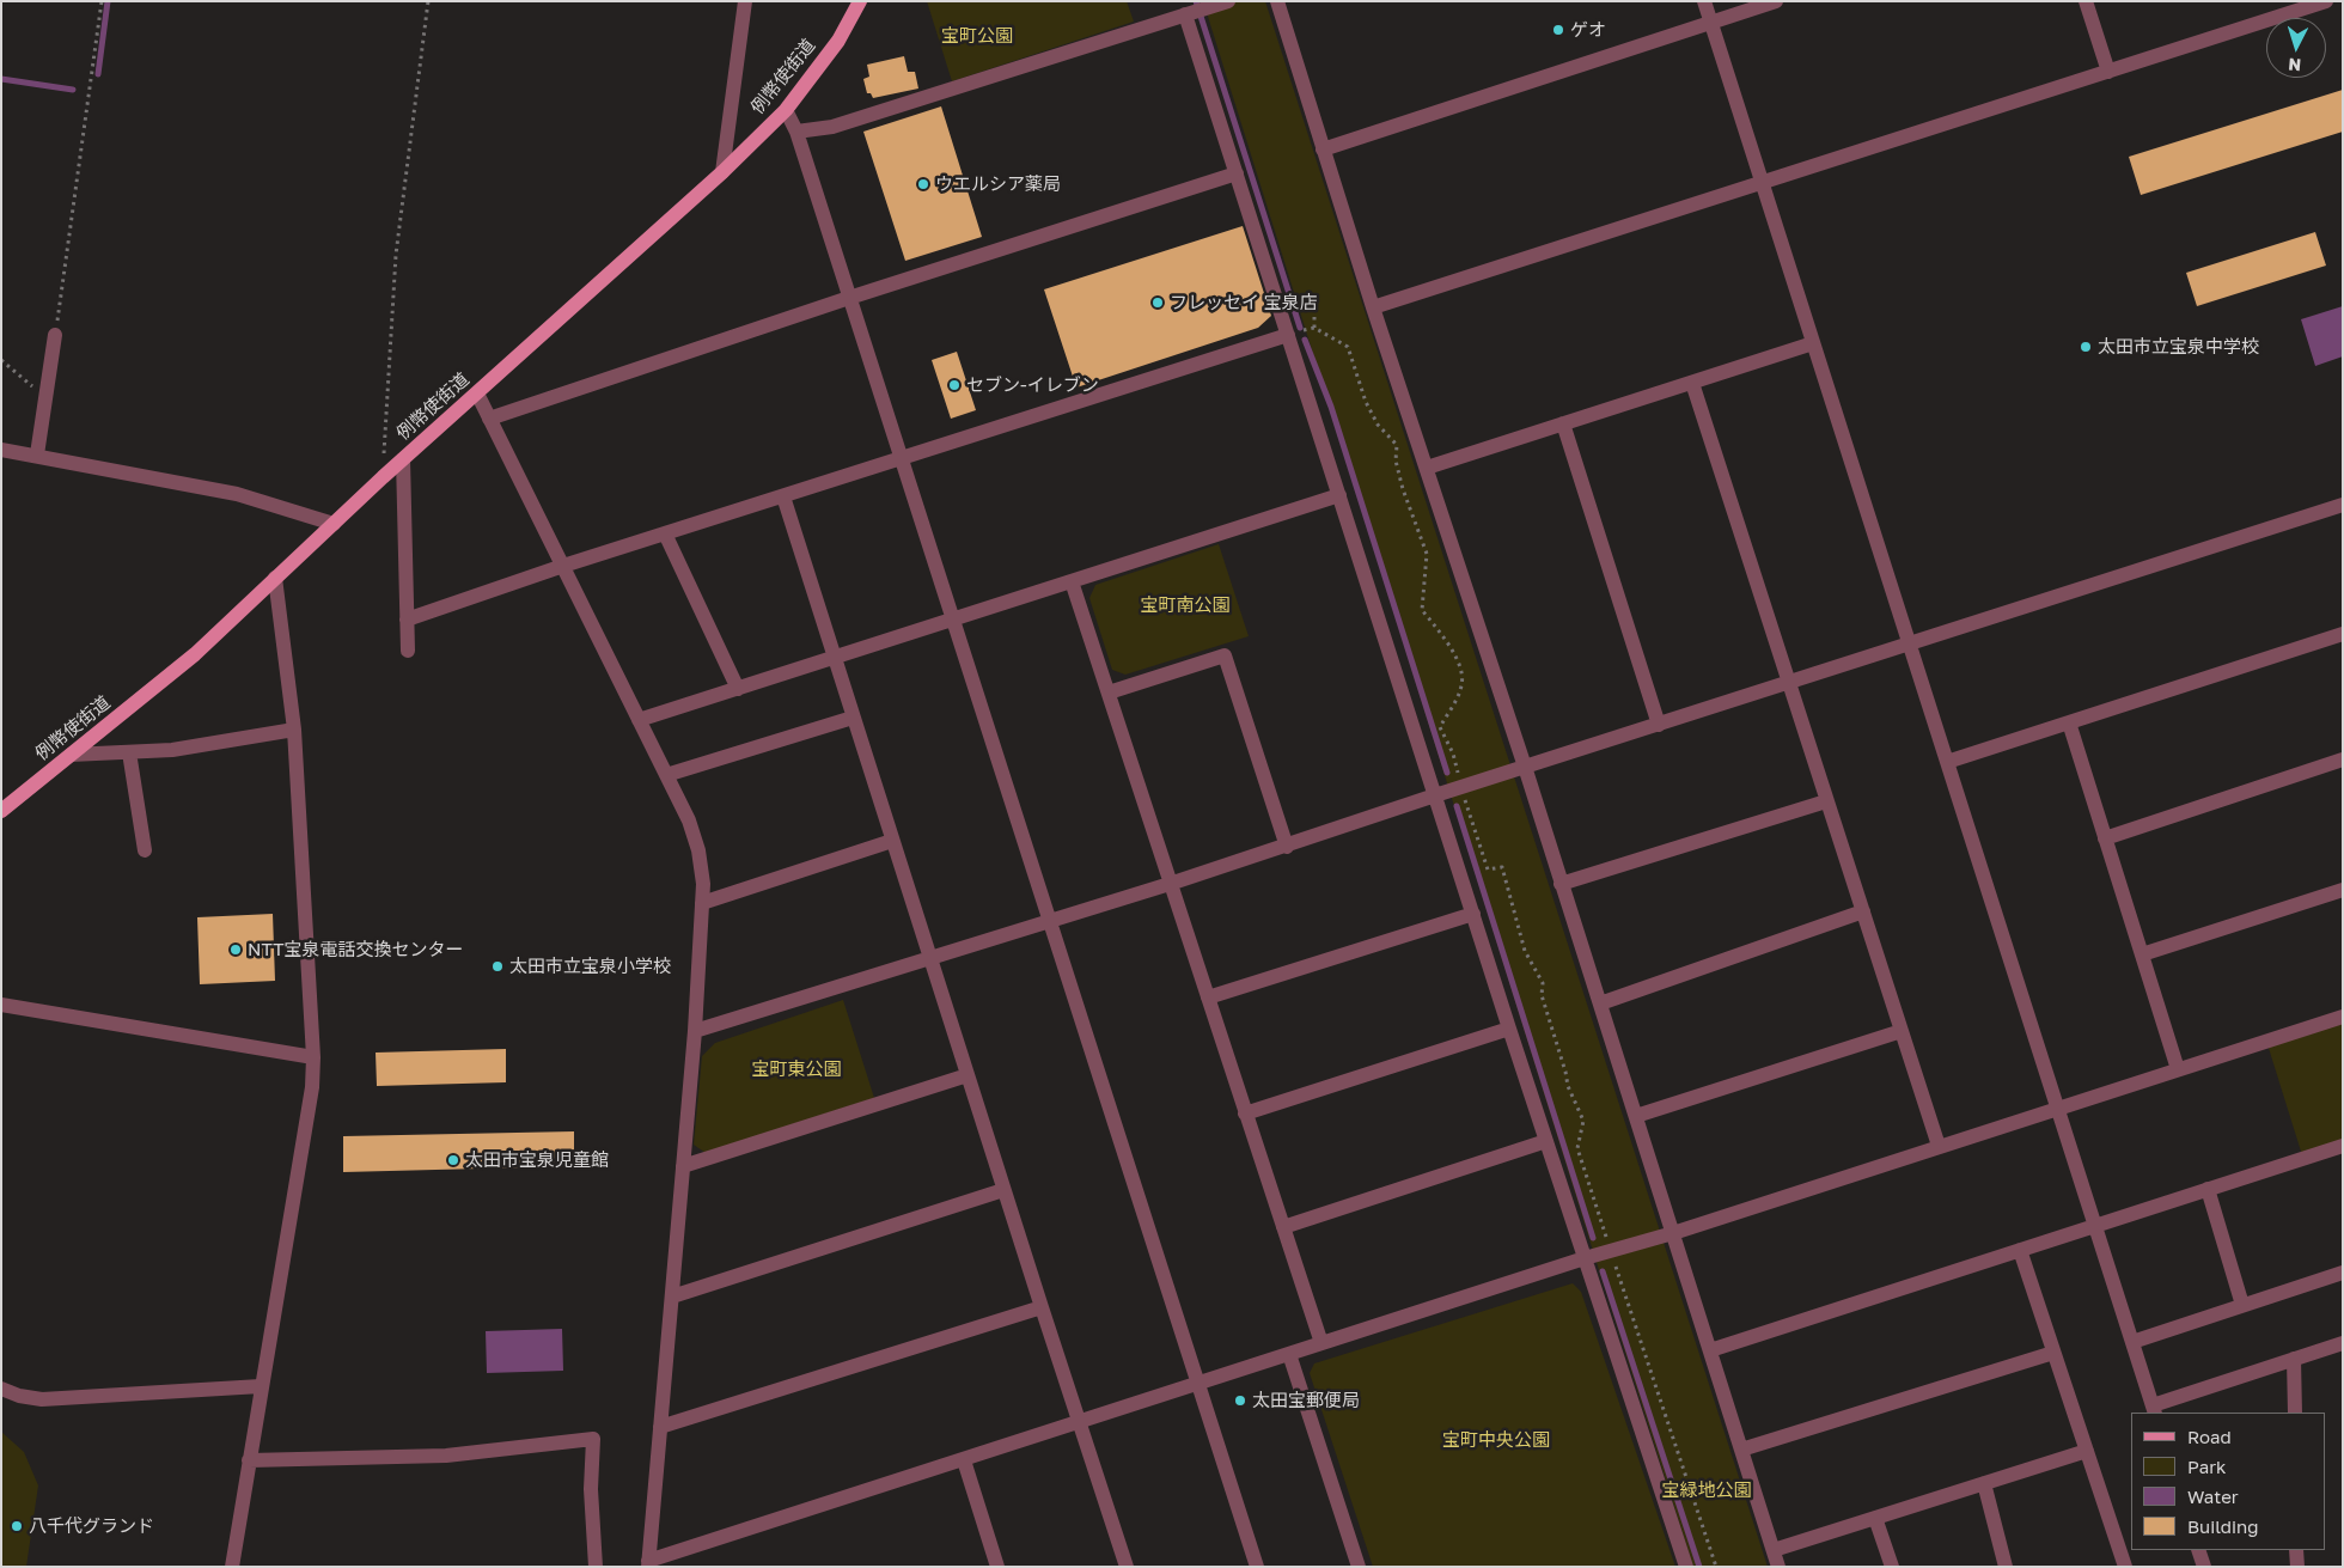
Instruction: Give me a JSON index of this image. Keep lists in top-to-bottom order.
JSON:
{
  "streets": {
    "main road": ["例幣使街道"]
  },
  "parks": [
    "宝町公園",
    "宝町南公園",
    "宝町東公園",
    "宝町中央公園",
    "宝緑地公園"
  ],
  "places": [
    "ゲオ",
    "ウエルシア薬局",
    "フレッセイ 宝泉店",
    "太田市立宝泉中学校",
    "セブン-イレブン",
    "NTT宝泉電話交換センター",
    "太田市立宝泉小学校",
    "太田市宝泉児童館",
    "太田宝郵便局",
    "八千代グランド"
  ],
  "legend": [
    "Road",
    "Park",
    "Water",
    "Building"
  ],
  "north": "bottom"
}
